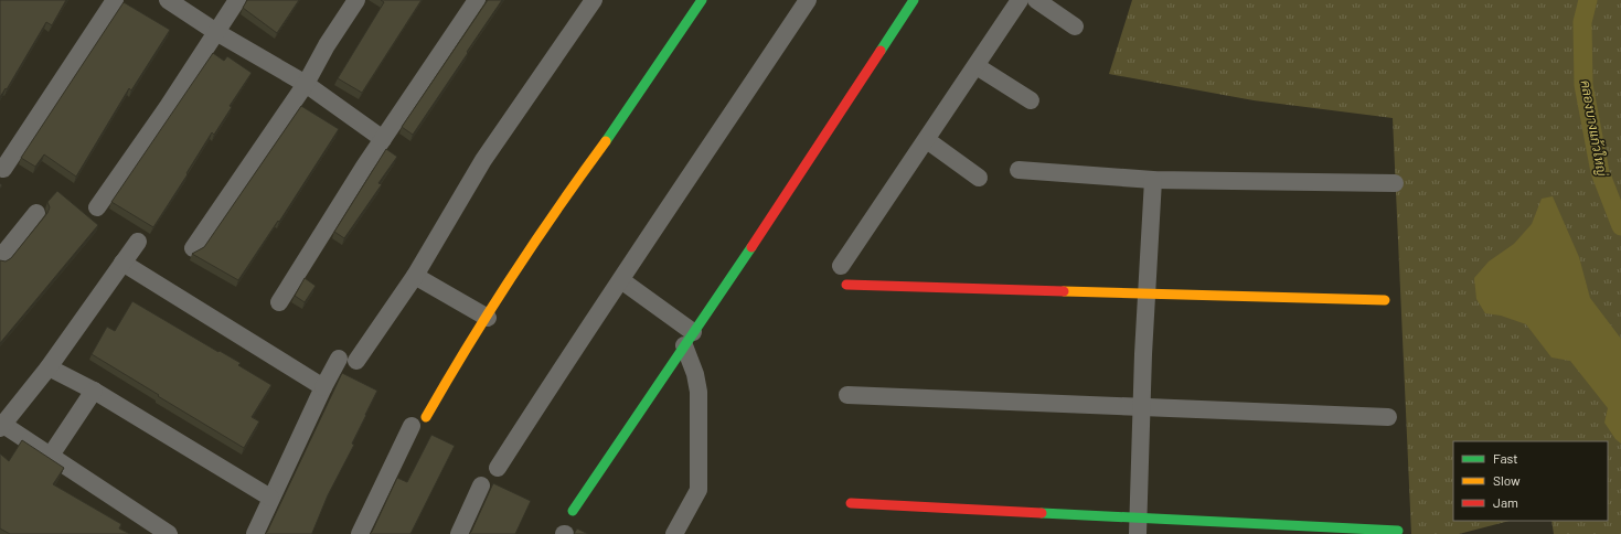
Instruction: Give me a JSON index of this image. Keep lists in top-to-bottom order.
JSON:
{
  "water": ["คลองบางแก้วใหญ่"],
  "legend": ["Fast", "Slow", "Jam"]
}
